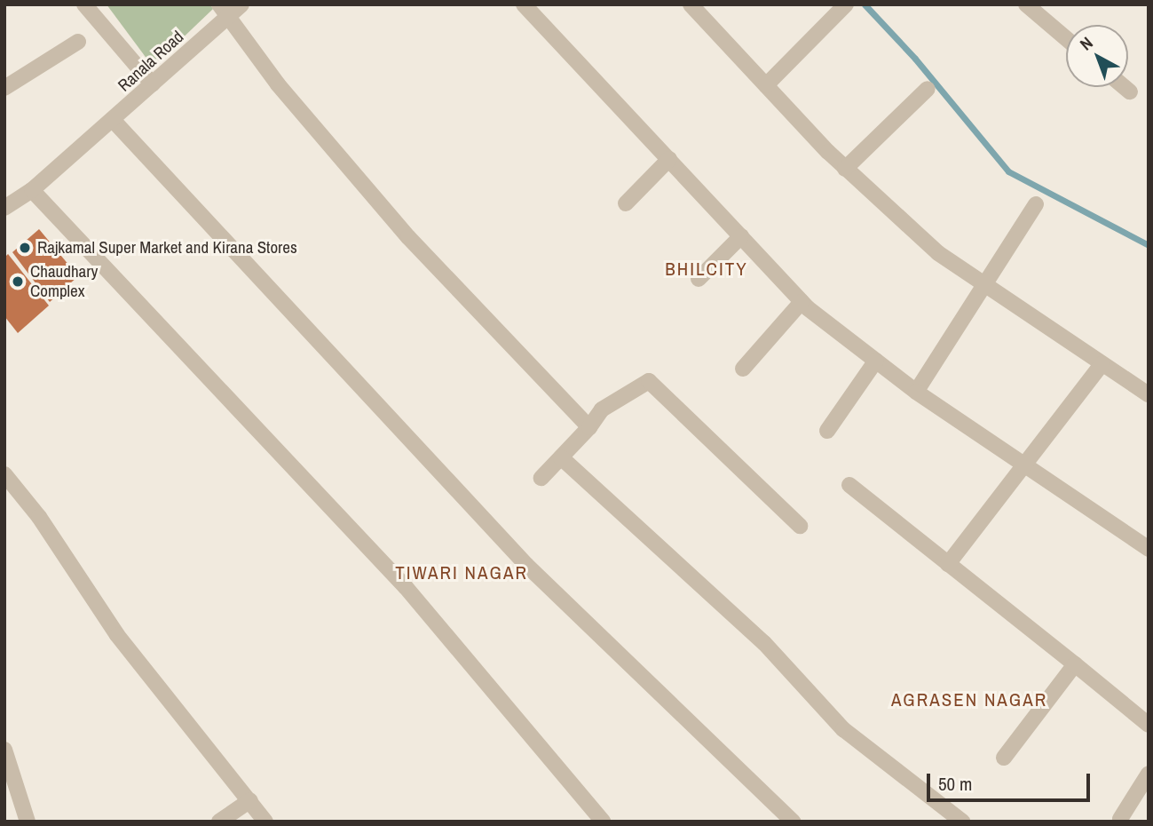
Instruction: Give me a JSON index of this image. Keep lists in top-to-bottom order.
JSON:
{
  "streets": {
    "street": ["Ranala Road"]
  },
  "districts": ["BHILCITY", "TIWARI NAGAR", "AGRASEN NAGAR"],
  "places": ["Rajkamal Super Market and Kirana Stores", "Chaudhary Complex"],
  "scale_bar": "50 m",
  "north": "top left"
}
